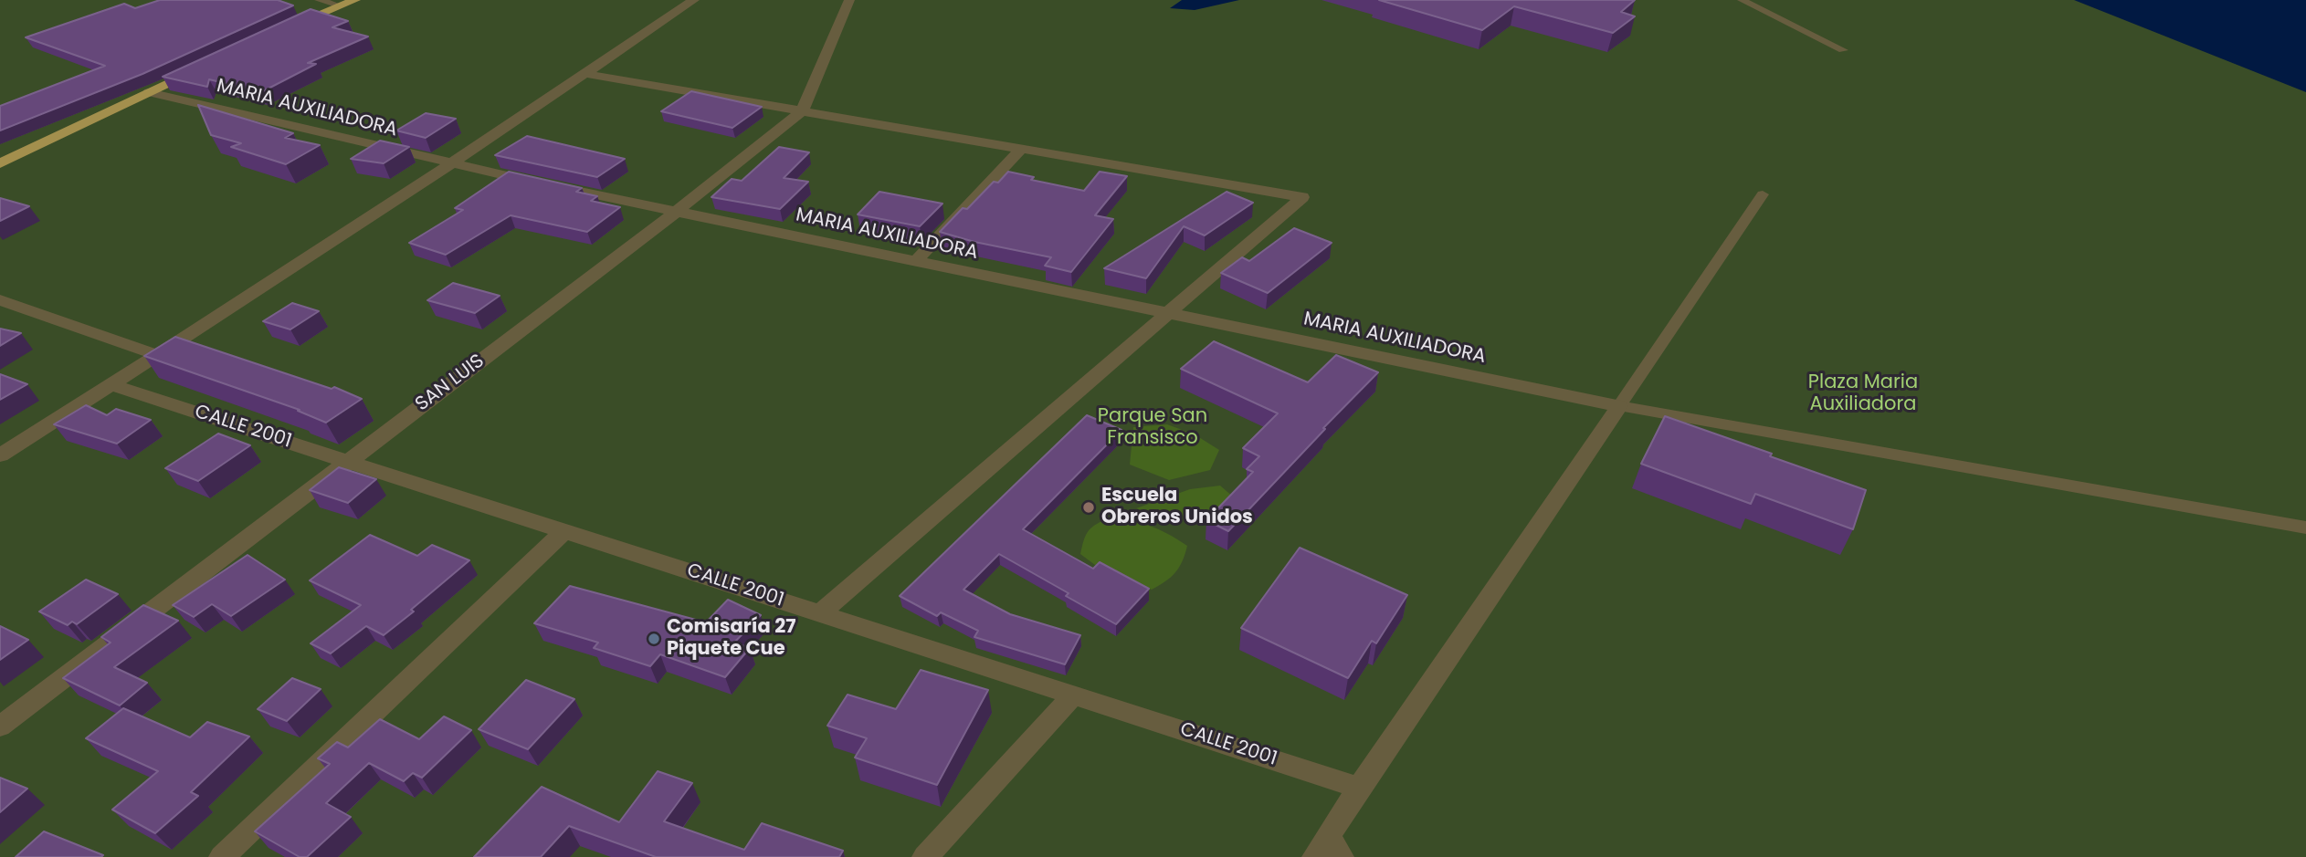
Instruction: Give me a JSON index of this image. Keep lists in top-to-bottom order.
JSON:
{
  "streets": {
    "street": ["MARIA AUXILIADORA", "SAN LUIS", "CALLE 2001"]
  },
  "crossings": [
    ["MARIA AUXILIADORA", "SAN LUIS"],
    ["SAN LUIS", "CALLE 2001"]
  ],
  "parks": ["Plaza Maria Auxiliadora", "Parque San Fransisco"],
  "places": ["Escuela Obreros Unidos", "Comisaría 27 Piquete Cue"]
}
